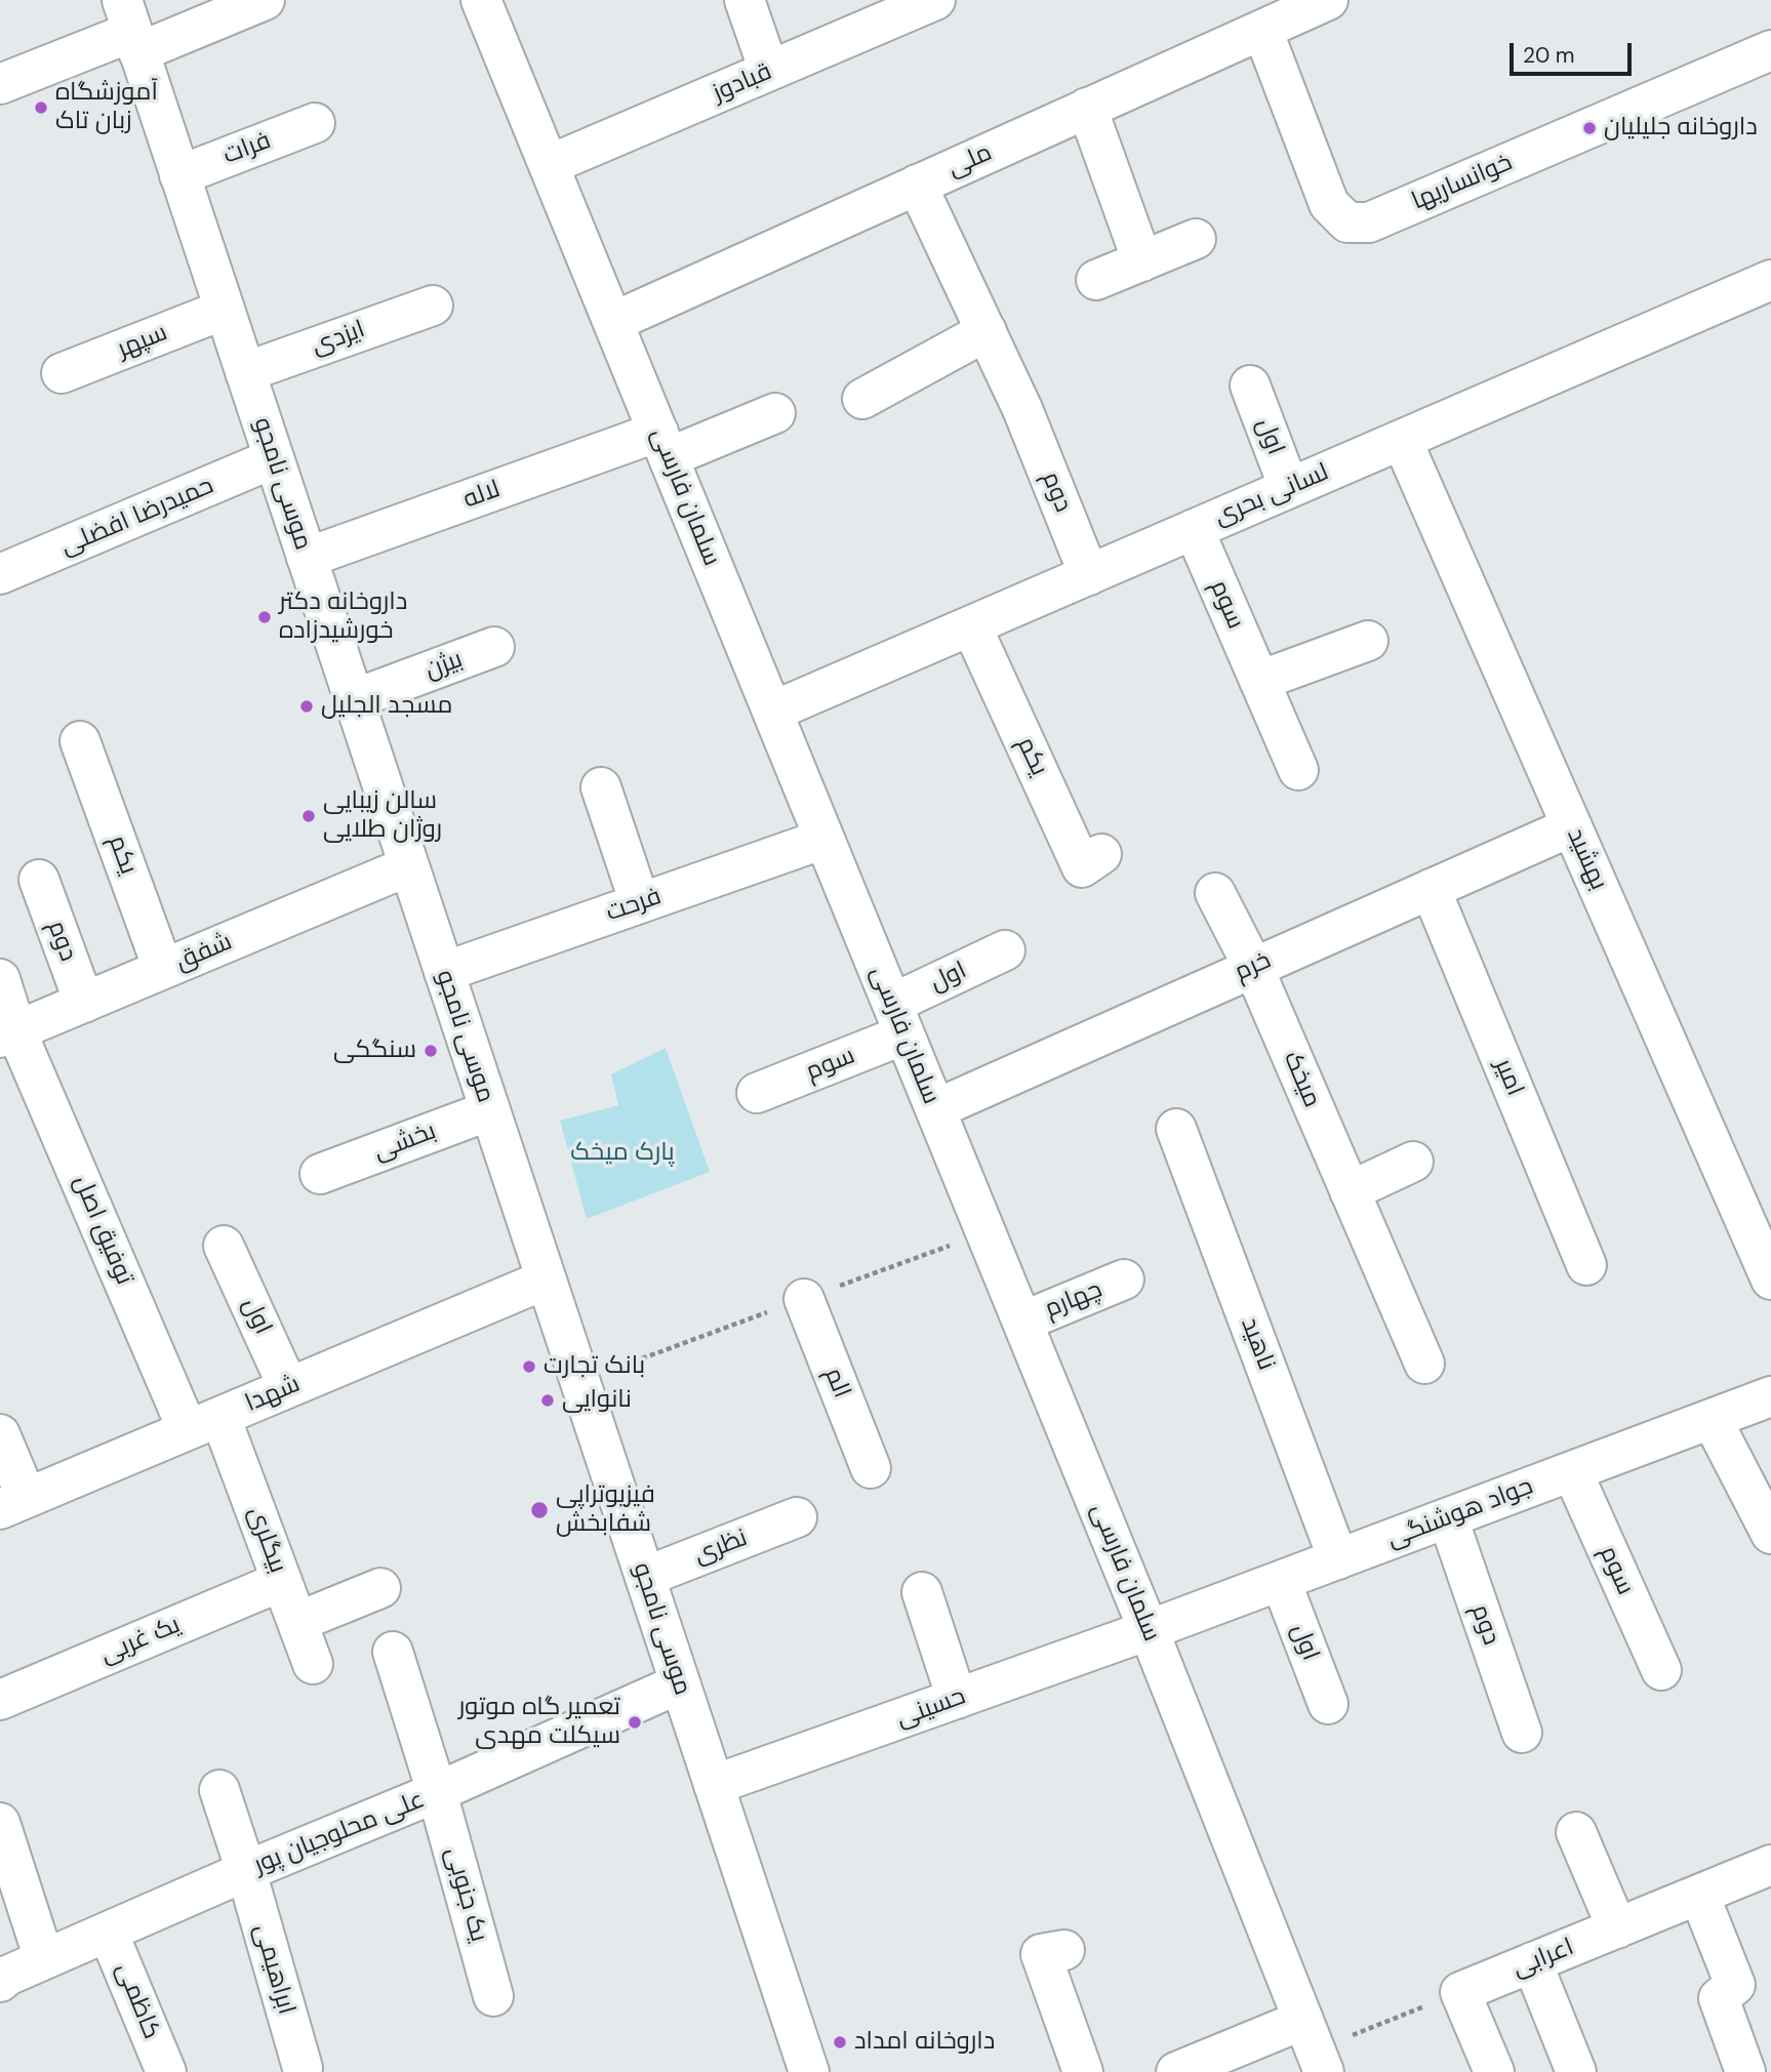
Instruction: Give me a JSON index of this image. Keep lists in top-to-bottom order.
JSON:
{
  "streets": {
    "street": [
      "قبادوز",
      "فرات",
      "ملی",
      "خوانساریها",
      "ایزدی",
      "سپهر",
      "اول",
      "موسی نامجو",
      "دوم",
      "لاله",
      "لسانی بحری",
      "سلمان فارسی",
      "حمیدرضا افضلی",
      "سوم",
      "بیژن",
      "یکم",
      "بهشید",
      "فرحت",
      "شفق",
      "خرم",
      "امیر",
      "میخک",
      "بخشی",
      "توفیق اصل",
      "چهارم",
      "ناهید",
      "الم",
      "شهدا",
      "جواد هوشنگی",
      "بیگلری",
      "نظری",
      "یک غربی",
      "حسینی",
      "علی محلوجیان پور",
      "یک جنوبی",
      "اعرابی",
      "ابراهیمی",
      "کاظمی"
    ]
  },
  "crossings": [
    ["قبادوز", "سلمان فارسی"],
    ["فرات", "موسی نامجو"],
    ["ملی", "خوانساریها"],
    ["ملی", "سلمان فارسی"],
    ["ایزدی", "موسی نامجو"],
    ["سپهر", "موسی نامجو"],
    ["اول", "لسانی بحری"],
    ["اول", "سلمان فارسی"],
    ["اول", "سوم"],
    ["اول", "شهدا"],
    ["اول", "جواد هوشنگی"],
    ["موسی نامجو", "لاله"],
    ["موسی نامجو", "حمیدرضا افضلی"],
    ["موسی نامجو", "بیژن"],
    ["موسی نامجو", "فرحت"],
    ["موسی نامجو", "شفق"],
    ["موسی نامجو", "بخشی"],
    ["موسی نامجو", "شهدا"],
    ["موسی نامجو", "نظری"],
    ["موسی نامجو", "حسینی"],
    ["موسی نامجو", "علی محلوجیان پور"],
    ["دوم", "لسانی بحری"],
    ["دوم", "شفق"],
    ["دوم", "جواد هوشنگی"],
    ["لاله", "سلمان فارسی"],
    ["لسانی بحری", "سلمان فارسی"],
    ["لسانی بحری", "سوم"],
    ["لسانی بحری", "یکم"],
    ["لسانی بحری", "بهشید"],
    ["سلمان فارسی", "سوم"],
    ["سلمان فارسی", "فرحت"],
    ["سلمان فارسی", "خرم"],
    ["سلمان فارسی", "چهارم"],
    ["سلمان فارسی", "جواد هوشنگی"],
    ["سلمان فارسی", "حسینی"],
    ["سوم", "جواد هوشنگی"],
    ["یکم", "شفق"],
    ["بهشید", "خرم"],
    ["شفق", "توفیق اصل"],
    ["خرم", "امیر"],
    ["خرم", "میخک"],
    ["توفیق اصل", "شهدا"],
    ["توفیق اصل", "بیگلری"],
    ["ناهید", "جواد هوشنگی"],
    ["شهدا", "بیگلری"],
    ["جواد هوشنگی", "حسینی"],
    ["بیگلری", "یک غربی"],
    ["علی محلوجیان پور", "یک جنوبی"],
    ["علی محلوجیان پور", "ابراهیمی"],
    ["علی محلوجیان پور", "کاظمی"]
  ],
  "parks": ["پارک میخک"],
  "places": [
    "آموزشگاه زبان تاک",
    "داروخانه جلیلیان",
    "داروخانه دکتر خورشیدزاده",
    "مسجد الجلیل",
    "سالن زیبایی روژان طلایی",
    "سنگکی",
    "بانک تجارت",
    "نانوایی",
    "فیزیوتراپی شفابخش",
    "تعمیر گاه موتور سیکلت مهدی",
    "داروخانه امداد"
  ],
  "scale_bar": "20 m"
}
